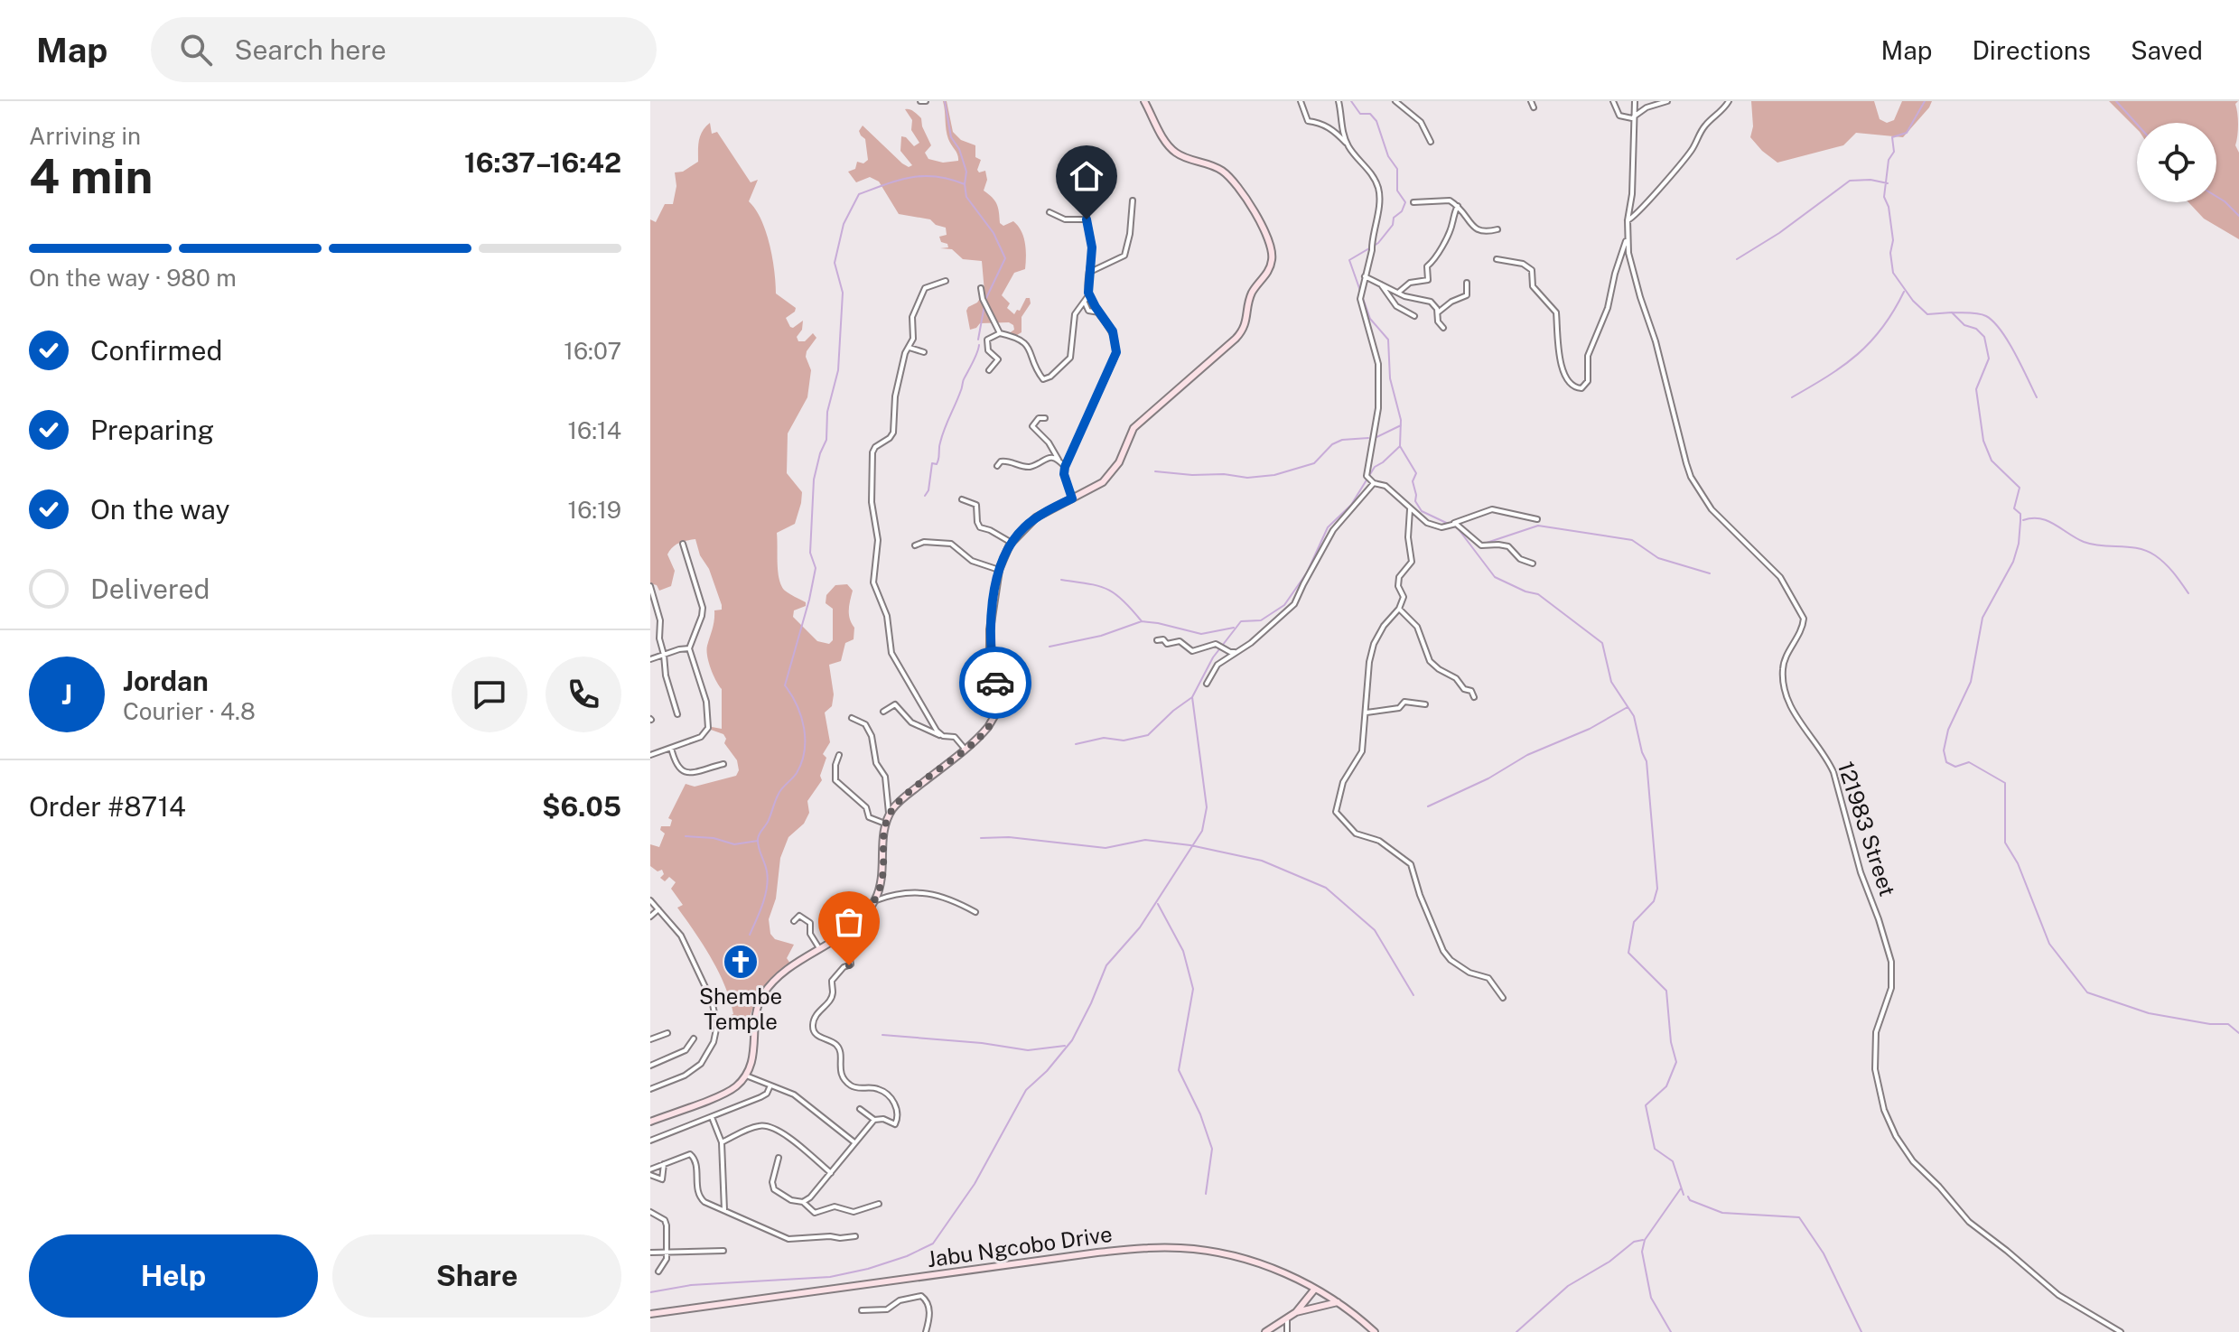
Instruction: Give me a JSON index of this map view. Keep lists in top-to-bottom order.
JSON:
{
  "streets": {
    "street": ["121983 Street", "Jabu Ngcobo Drive"]
  },
  "places": {
    "church": ["Shembe Temple"]
  },
  "page": {
    "header": "Map",
    "search": "Search here",
    "nav": ["Map", "Directions", "Saved"],
    "heading": ["4 min", "Arriving in", "16:37–16:42"],
    "panel": [
      "Jordan",
      "Courier · 4.8",
      "Order #8714",
      "$6.05"
    ],
    "bar": "On the way · 980 m",
    "list": [
      ["Confirmed", "16:07"],
      ["Preparing", "16:14"],
      ["On the way", "16:19"],
      "Delivered"
    ],
    "round": "J",
    "buttons": ["Help", "Share"]
  }
}
